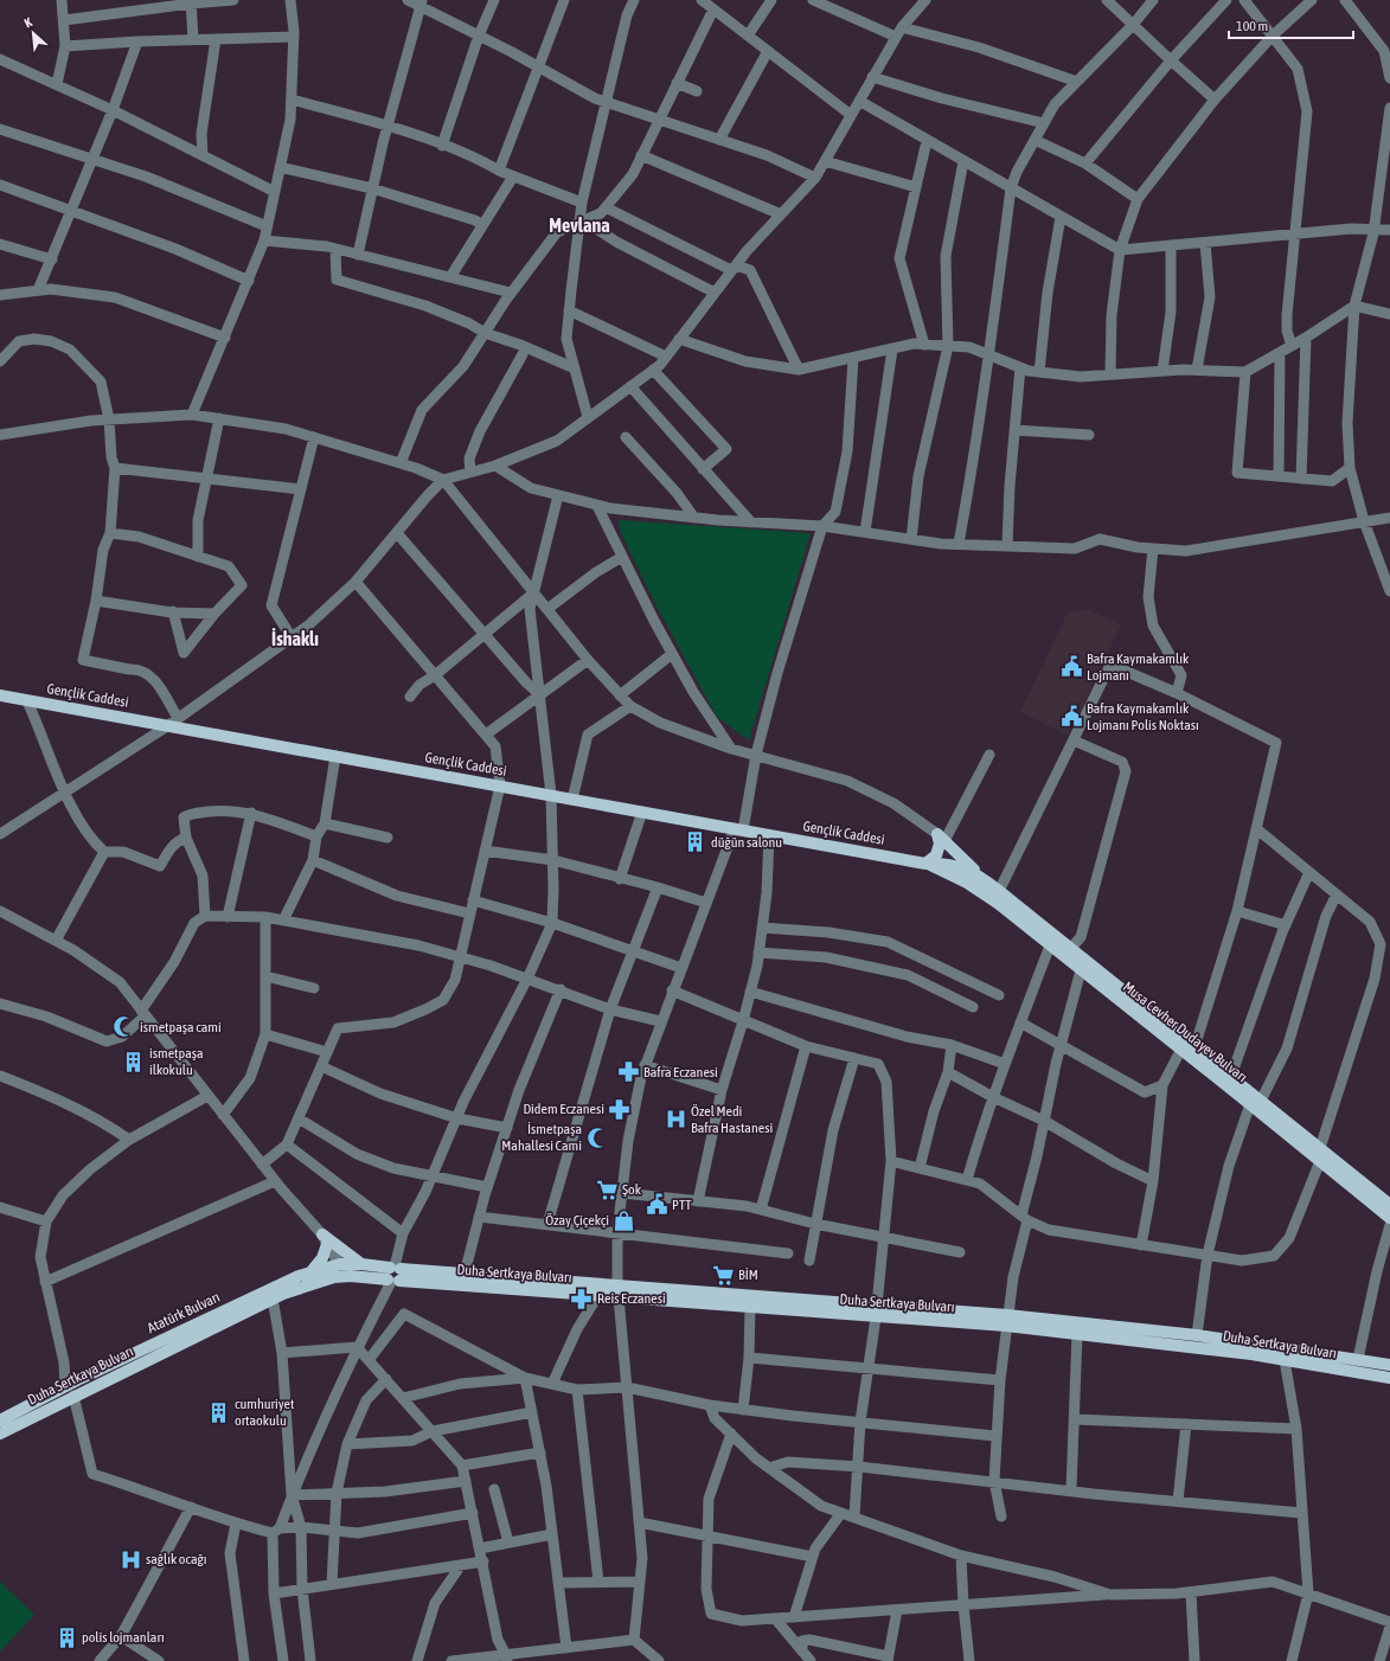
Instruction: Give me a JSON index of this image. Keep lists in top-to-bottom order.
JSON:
{
  "streets": {
    "main road": [
      "Gençlik Caddesi",
      "Musa Cevher Dudayev Bulvarı",
      "Duha Sertkaya Bulvarı",
      "Atatürk Bulvarı"
    ]
  },
  "crossings": [
    ["Gençlik Caddesi", "Musa Cevher Dudayev Bulvarı"],
    ["Duha Sertkaya Bulvarı", "Atatürk Bulvarı"]
  ],
  "districts": ["Mevlana", "İshaklı"],
  "places": {
    "public building": ["Bafra Kaymakamlık Lojmanı", "Bafra Kaymakamlık Lojmanı Polis Noktası", "PTT"],
    "building": [
      "düğün salonu",
      "ismetpaşa ilkokulu",
      "cumhuriyet ortaokulu",
      "polis lojmanları"
    ],
    "mosque": ["ismetpaşa cami", "İsmetpaşa Mahallesi Cami"],
    "pharmacy": ["Bafra Eczanesi", "Didem Eczanesi", "Reis Eczanesi"],
    "hospital": ["Özel Medi Bafra Hastanesi", "sağlık ocağı"],
    "supermarket": ["Şok", "BİM"],
    "shop": ["Özay Çiçekçi"]
  },
  "scale_bar": "100 m",
  "north": "top left"
}
